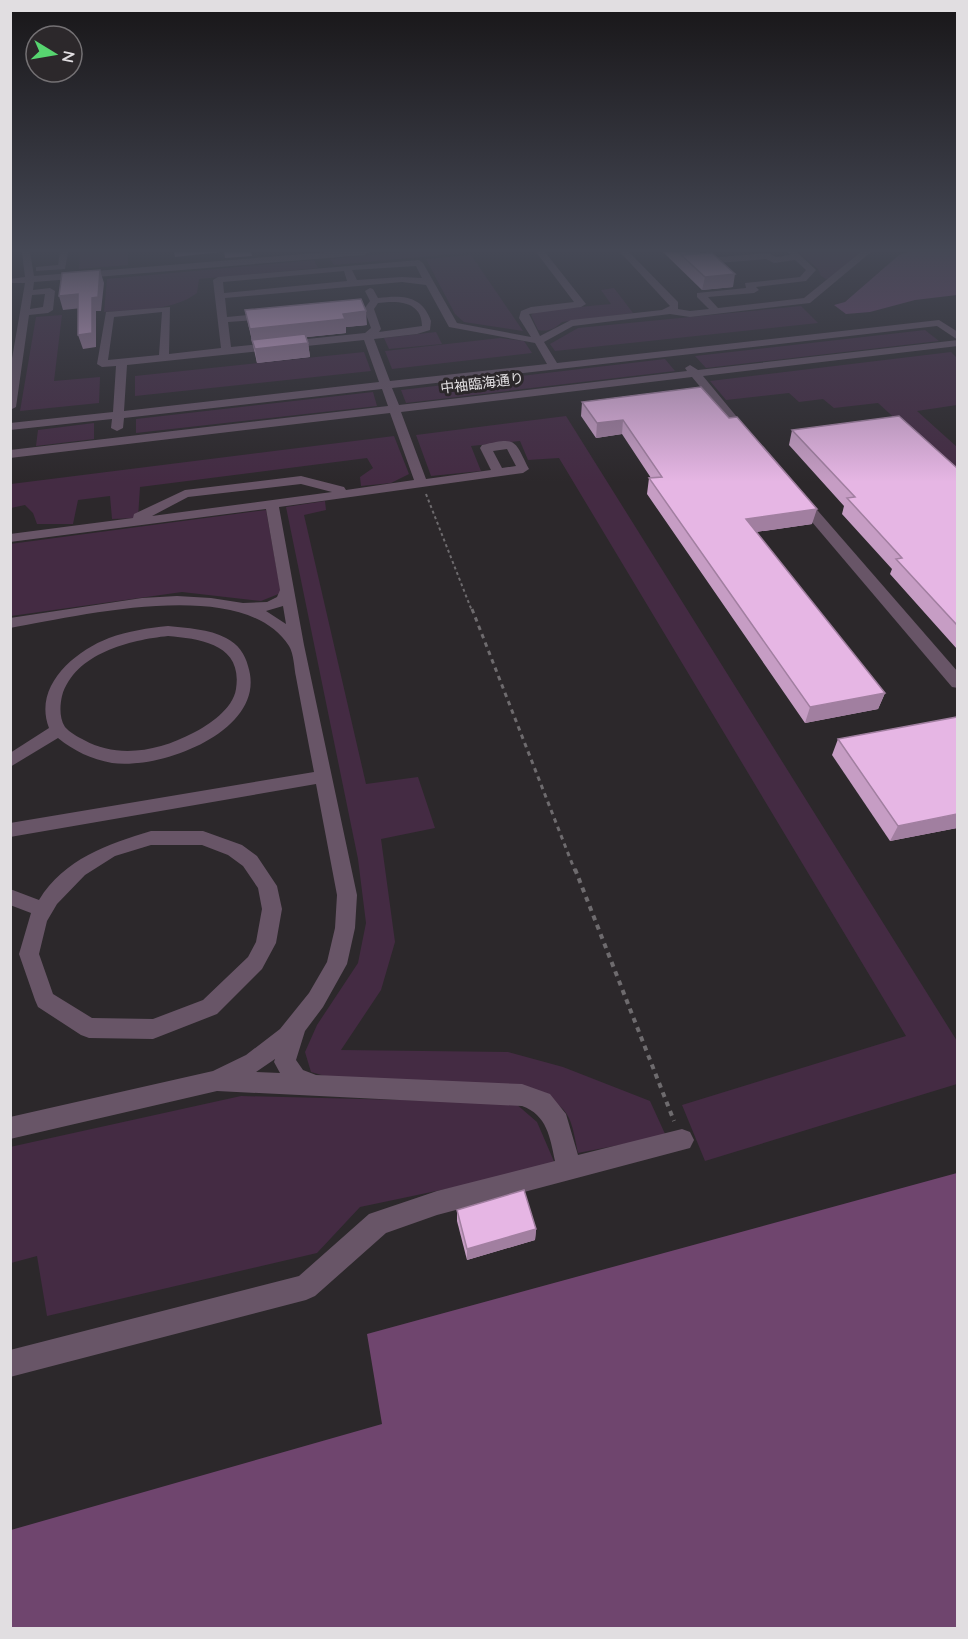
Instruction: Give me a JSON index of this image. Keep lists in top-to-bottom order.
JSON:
{
  "streets": {
    "street": ["中袖臨海通り"]
  },
  "north": "right"
}
